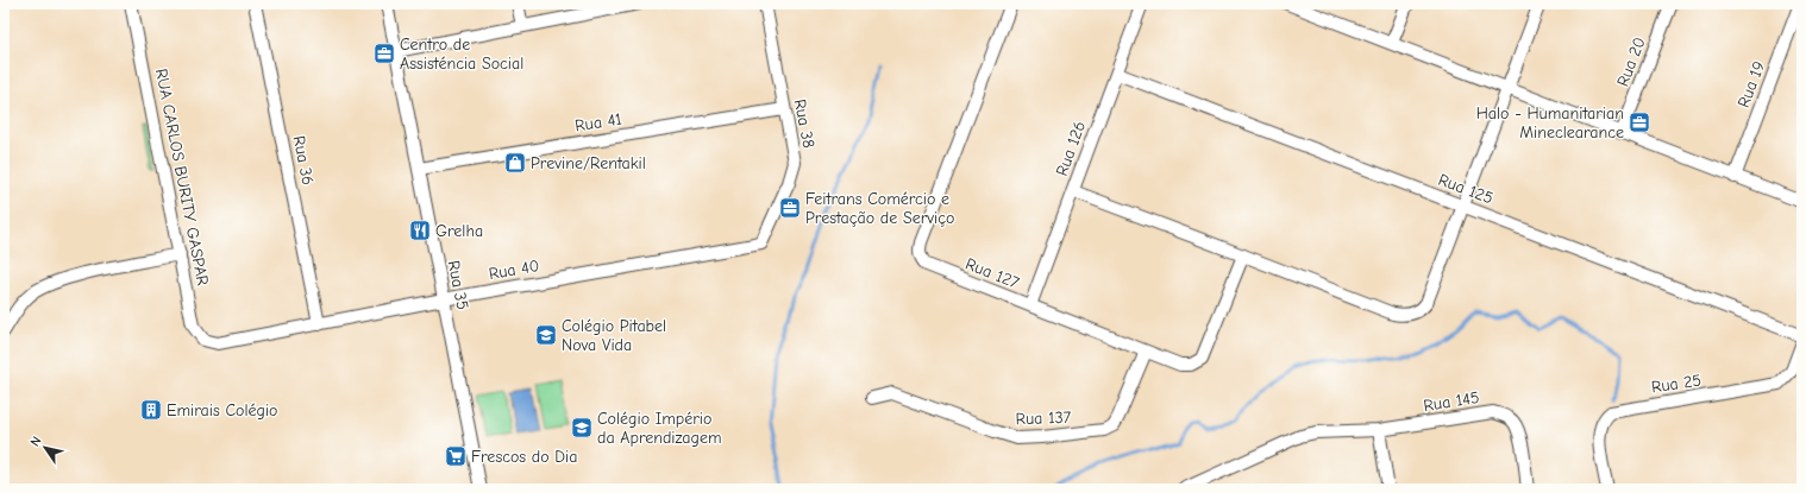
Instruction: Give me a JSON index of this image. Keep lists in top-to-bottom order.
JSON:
{
  "streets": {
    "street": [
      "Rua 20",
      "Rua 19",
      "Rua 41",
      "Rua 38",
      "Rua 126",
      "Rua 36",
      "RUA CARLOS BURITY GASPAR",
      "Rua 125",
      "Rua 40",
      "Rua 127",
      "Rua 35",
      "Rua 25",
      "Rua 145",
      "Rua 137"
    ]
  },
  "crossings": [
    ["Rua 41", "Rua 38"],
    ["Rua 41", "Rua 35"],
    ["Rua 38", "Rua 40"],
    ["Rua 126", "Rua 125"],
    ["Rua 126", "Rua 127"],
    ["Rua 36", "Rua 40"],
    ["RUA CARLOS BURITY GASPAR", "Rua 40"],
    ["Rua 40", "Rua 35"],
    ["Rua 127", "Rua 137"]
  ],
  "places": {
    "office": ["Centro de Assisténcia Social", "Halo - Humanitarian Mineclearance", "Feitrans Comércio e Prestação de Serviço"],
    "shop": ["Previne/Rentakil"],
    "restaurant": ["Grelha"],
    "school or university": ["Colégio Pitabel Nova Vida", "Colégio Império da Aprendizagem"],
    "building": ["Emirais Colégio"],
    "supermarket": ["Frescos do Dia"]
  },
  "north": "top left"
}
